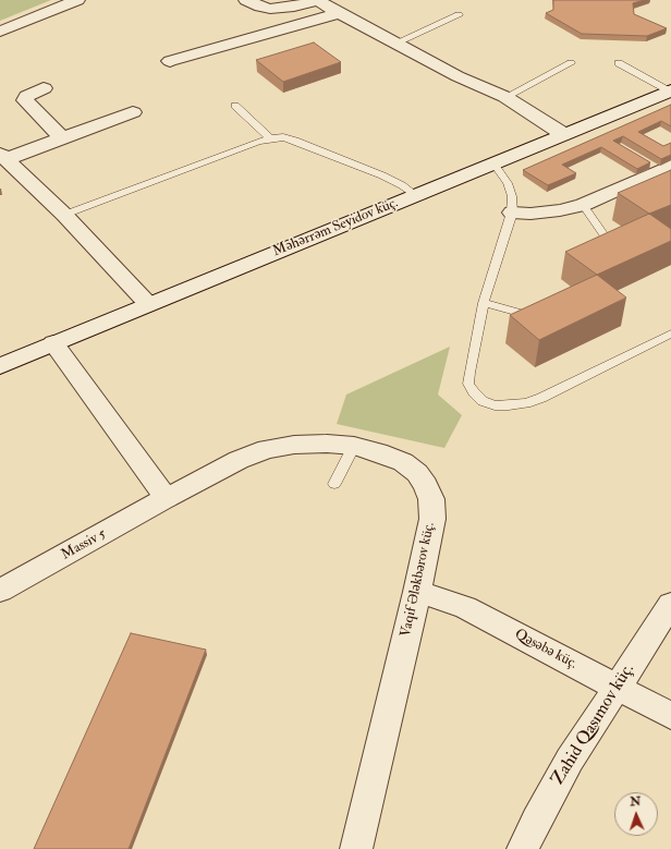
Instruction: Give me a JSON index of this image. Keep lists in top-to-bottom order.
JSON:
{
  "streets": {
    "street": [
      "Məhərrəm Seyidov küç.",
      "Massiv 5",
      "Vaqif Ələkbərov küç.",
      "Qəsəbə küç.",
      "Zahid Qasımov küç."
    ]
  },
  "crossings": [
    ["Massiv 5", "Vaqif Ələkbərov küç."],
    ["Vaqif Ələkbərov küç.", "Qəsəbə küç."],
    ["Qəsəbə küç.", "Zahid Qasımov küç."]
  ],
  "north": "top"
}
